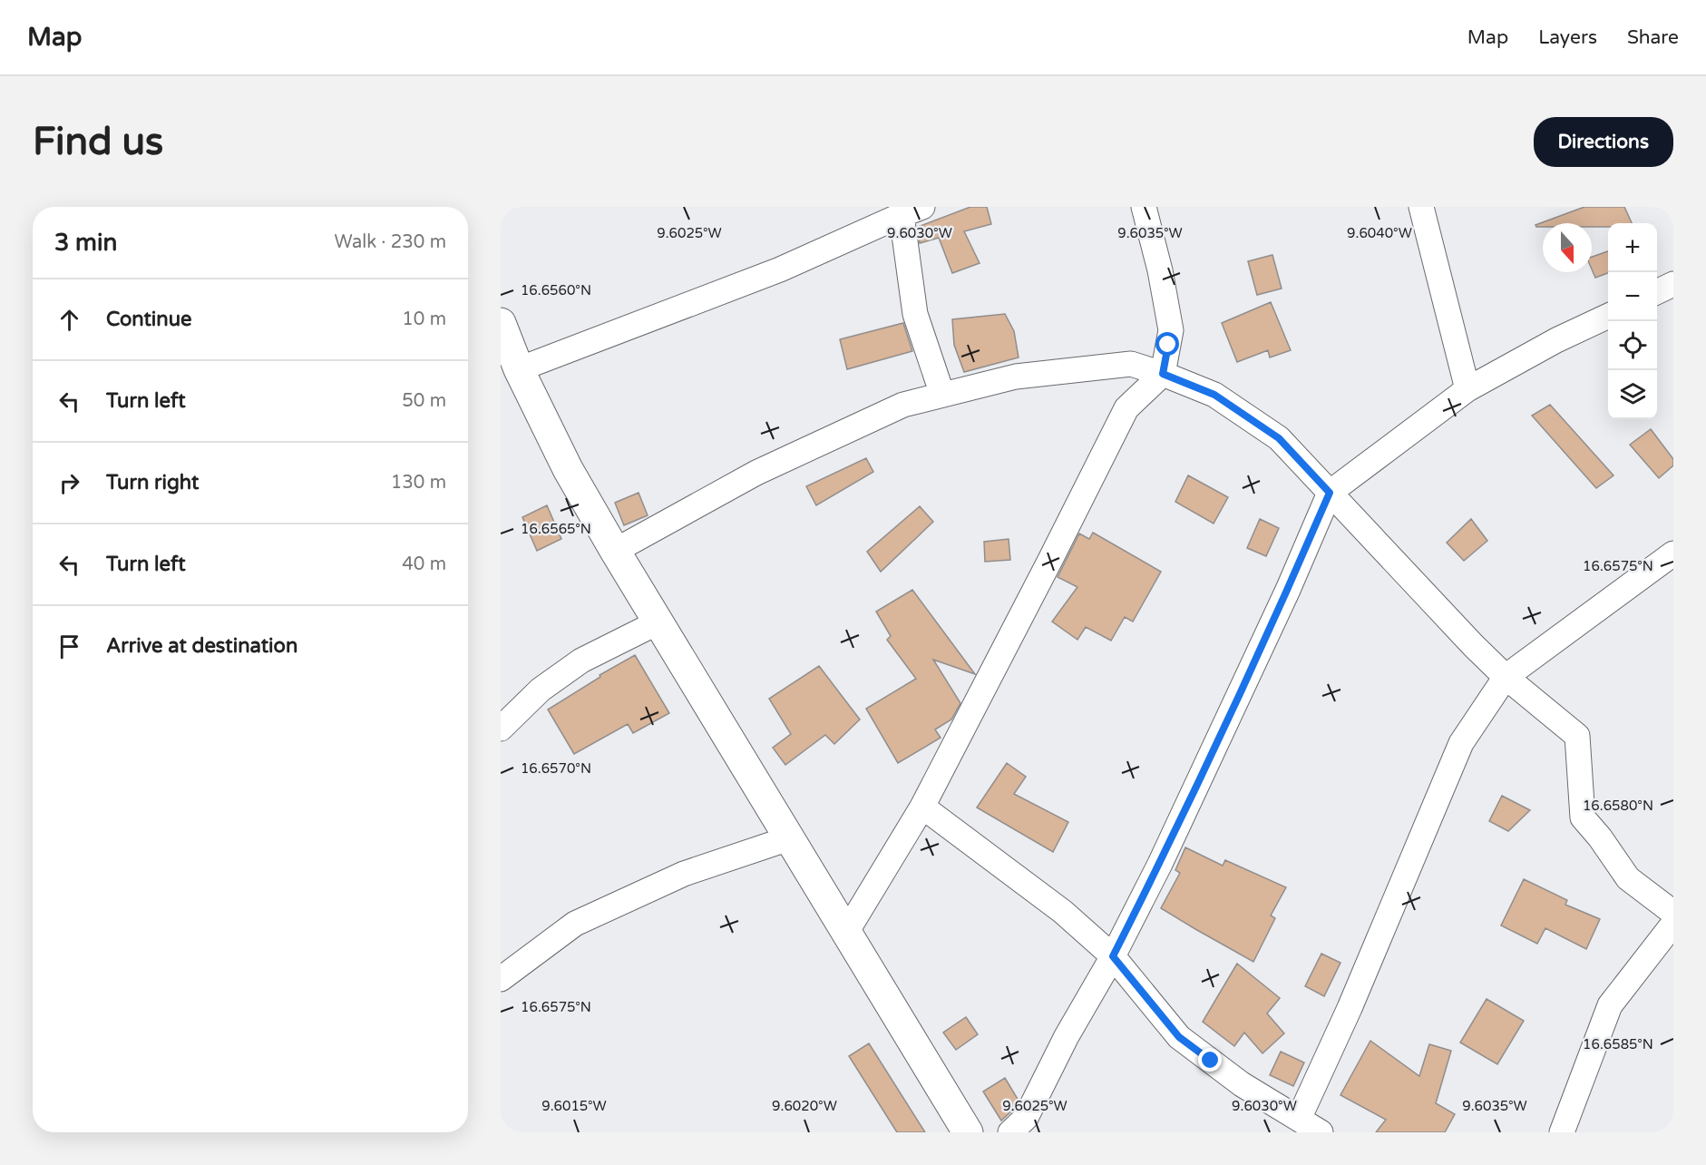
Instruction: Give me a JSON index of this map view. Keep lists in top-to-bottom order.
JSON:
{
  "north": "bottom",
  "page": {
    "header": "Map",
    "nav": ["Map", "Layers", "Share"],
    "buttons": "Directions",
    "title": "Find us",
    "heading": ["3 min", "Walk · 230 m"],
    "map_buttons": ["+", "−"],
    "list": [
      ["Continue", "10 m"],
      ["Turn left", "50 m"],
      ["Turn right", "130 m"],
      ["Turn left", "40 m"],
      "Arrive at destination"
    ]
  },
  "coordinates": [
    "9.6025°W",
    "9.6030°W",
    "9.6035°W",
    "9.6040°W",
    "16.6560°N",
    "16.6565°N",
    "16.6575°N",
    "16.6570°N",
    "16.6580°N",
    "16.6585°N",
    "9.6015°W",
    "9.6020°W"
  ]
}
